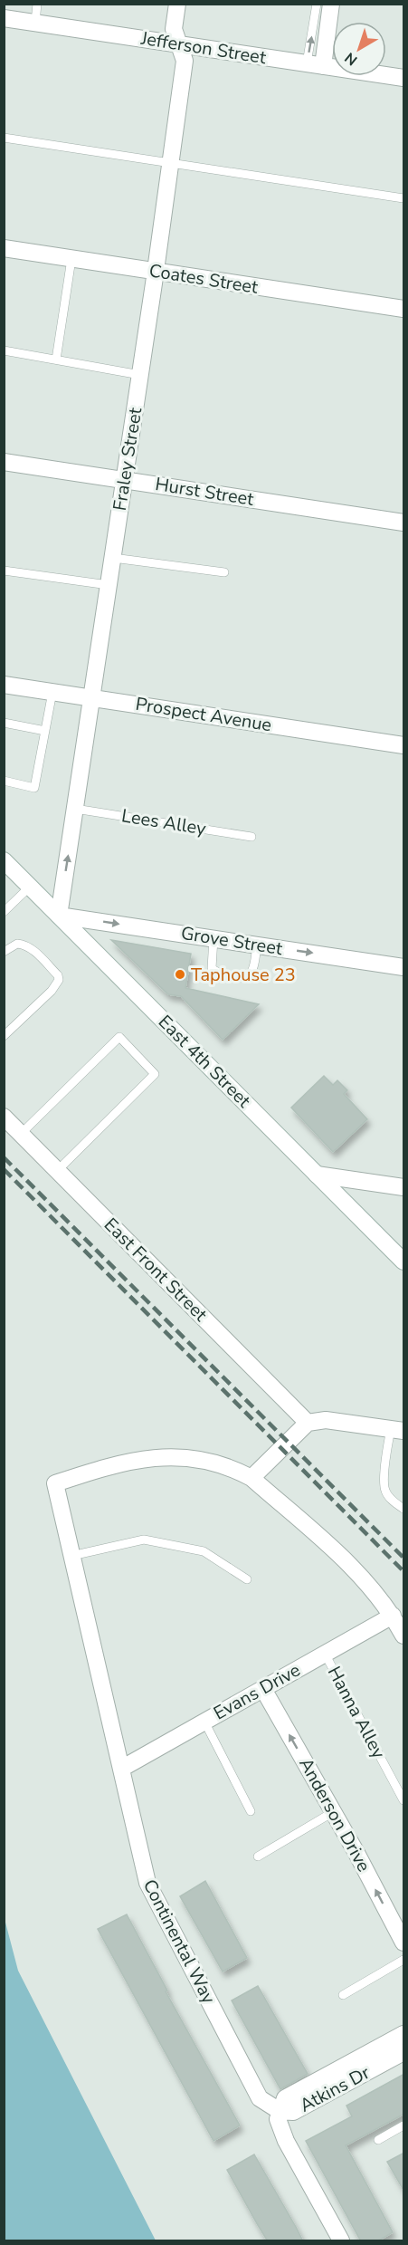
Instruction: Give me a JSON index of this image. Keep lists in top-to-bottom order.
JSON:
{
  "streets": {
    "street": [
      "Jefferson Street",
      "Coates Street",
      "Fraley Street",
      "Hurst Street",
      "Prospect Avenue",
      "Grove Street",
      "East 4th Street",
      "East Front Street",
      "Evans Drive",
      "Anderson Drive",
      "Continental Way",
      "Atkins Dr"
    ],
    "lane": ["Lees Alley", "Hanna Alley"]
  },
  "crossings": [
    ["Jefferson Street", "Fraley Street"],
    ["Coates Street", "Fraley Street"],
    ["Fraley Street", "Hurst Street"],
    ["Fraley Street", "Prospect Avenue"],
    ["Fraley Street", "Lees Alley"],
    ["Fraley Street", "Grove Street"],
    ["Fraley Street", "East 4th Street"],
    ["Grove Street", "East 4th Street"],
    ["Evans Drive", "Hanna Alley"],
    ["Evans Drive", "Anderson Drive"],
    ["Evans Drive", "Continental Way"],
    ["Continental Way", "Atkins Dr"]
  ],
  "one_way": ["Grove Street", "Anderson Drive"],
  "places": ["Taphouse 23"],
  "north": "bottom left"
}
